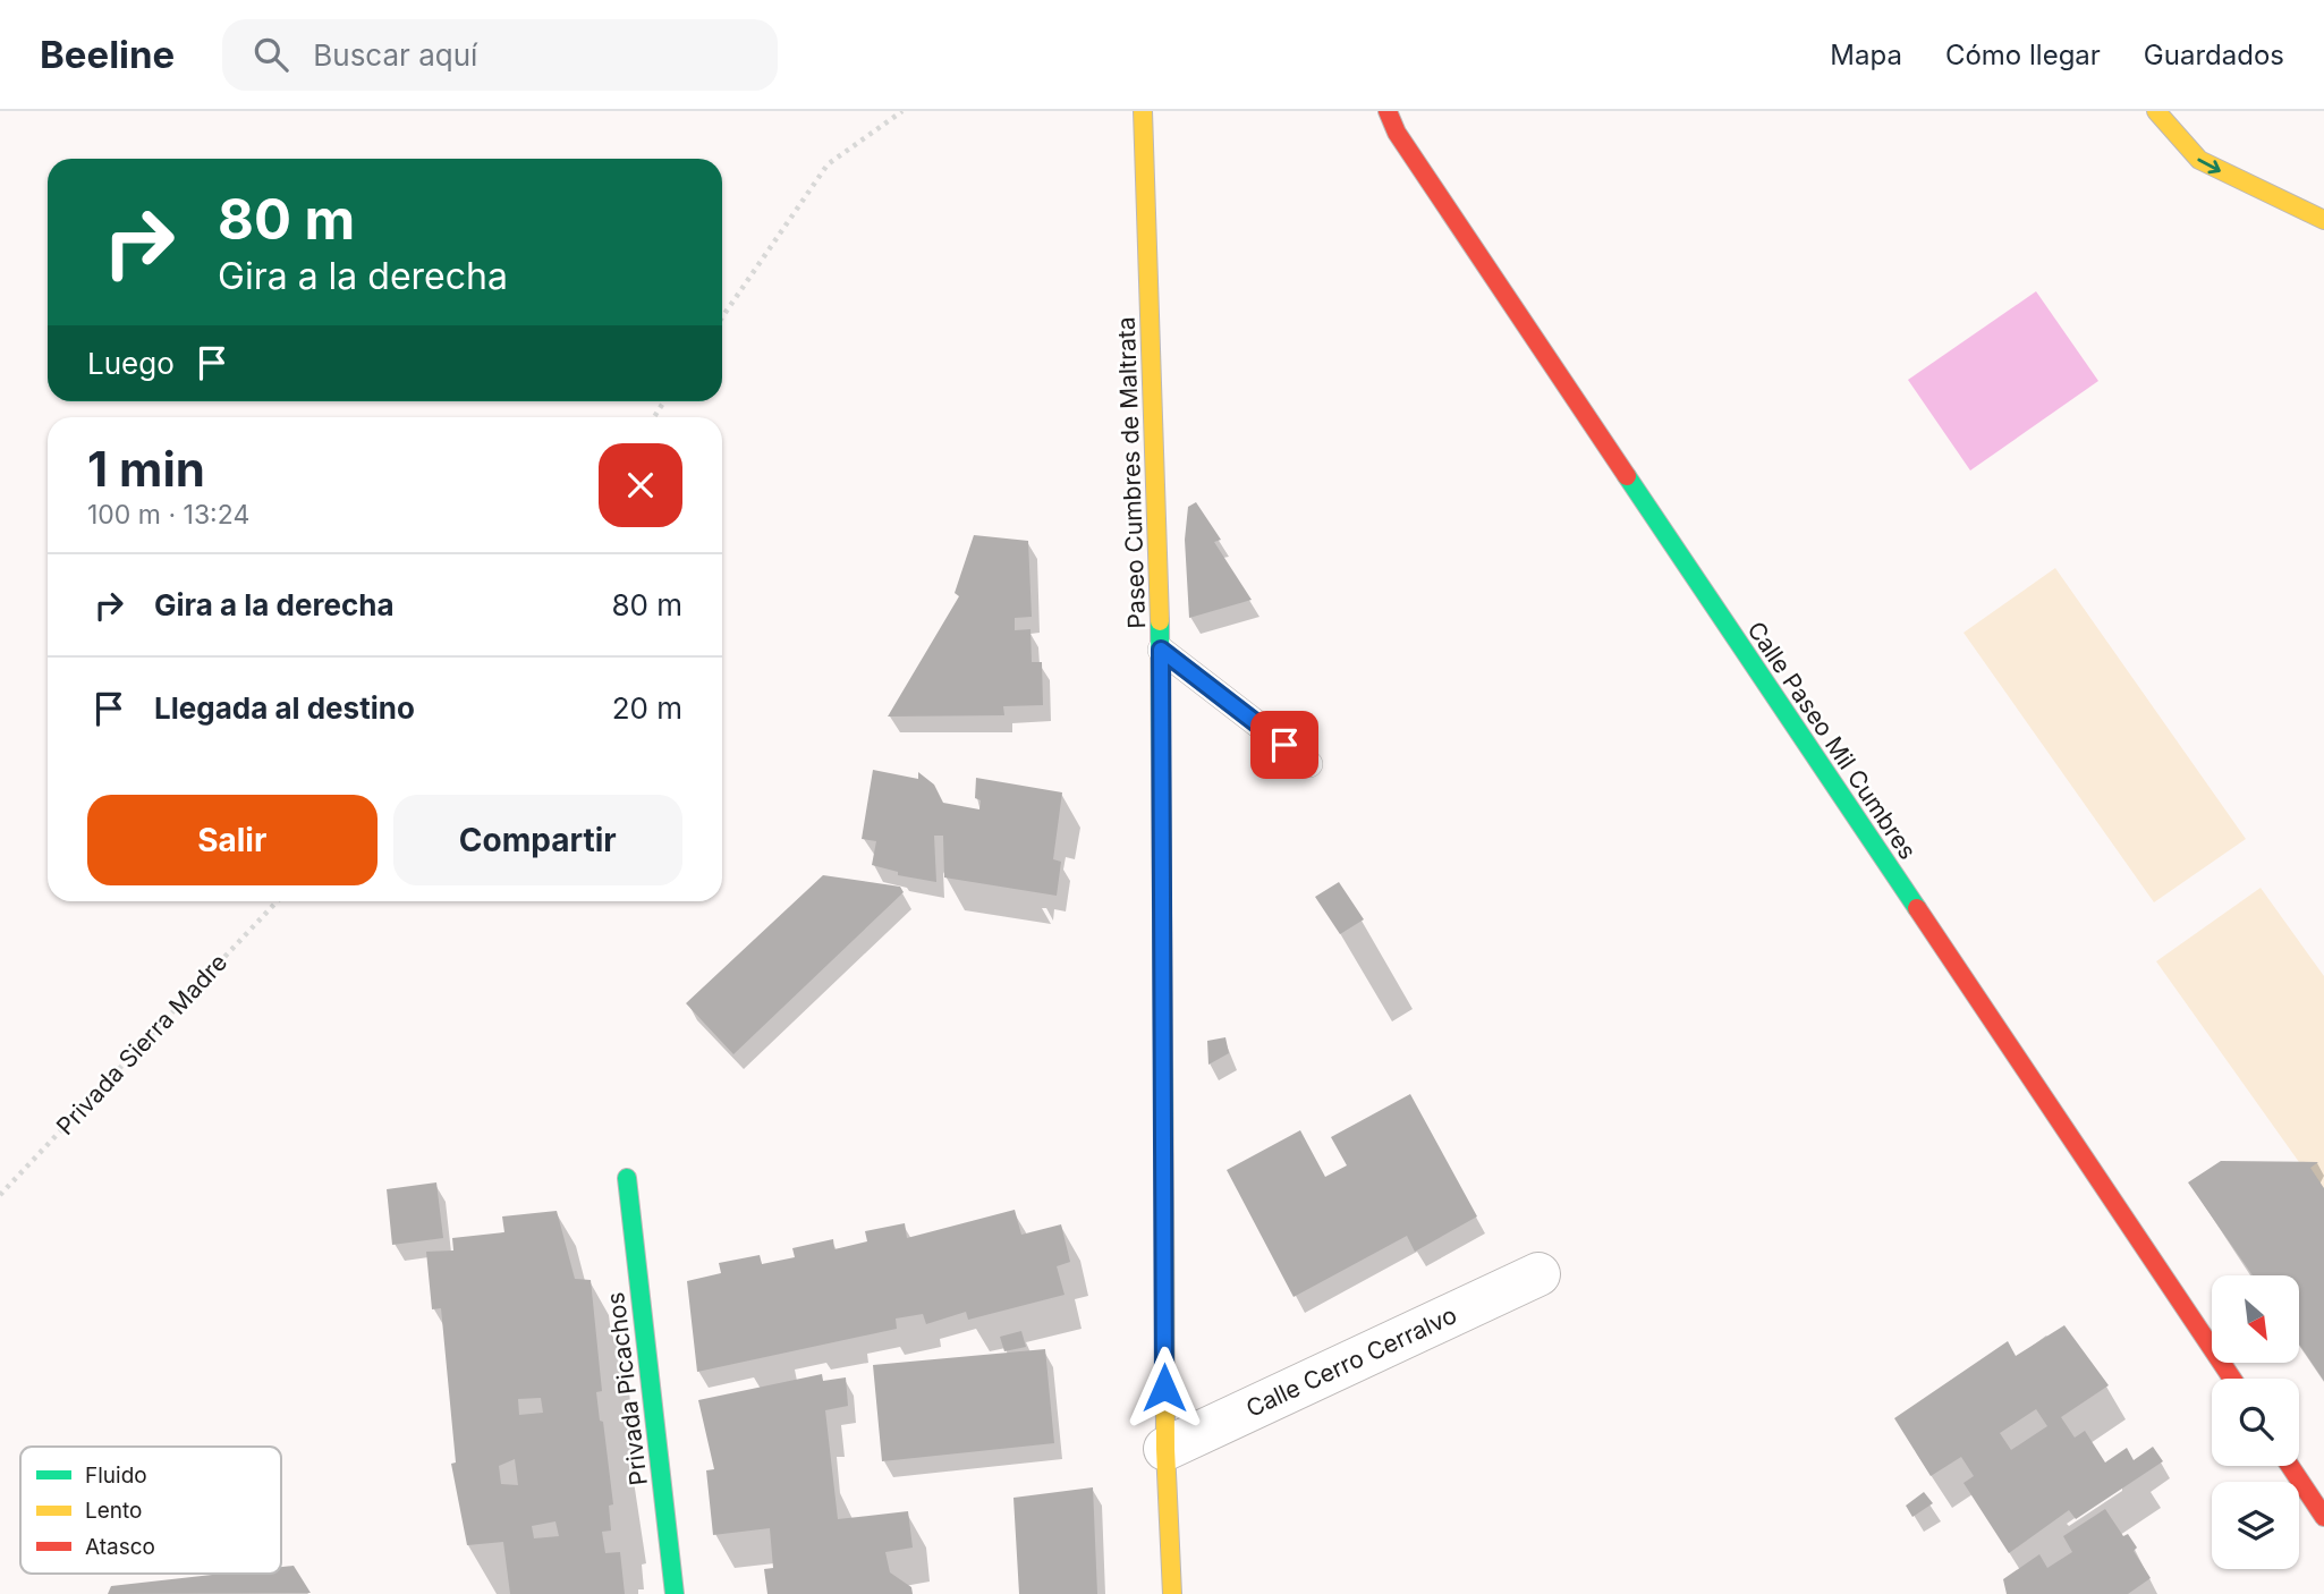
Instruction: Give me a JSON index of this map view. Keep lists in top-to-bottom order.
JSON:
{
  "streets": {
    "street": [
      "Paseo Cumbres de Maltrata",
      "Calle Paseo Mil Cumbres",
      "Calle Cerro Cerralvo",
      "Privada Picachos"
    ],
    "path": ["Privada Sierra Madre"]
  },
  "crossings": [
    ["Paseo Cumbres de Maltrata", "Calle Cerro Cerralvo"]
  ],
  "legend": ["Fluido", "Lento", "Atasco"],
  "north": "bottom right",
  "page": {
    "header": "Beeline",
    "search": "Buscar aquí",
    "nav": ["Mapa", "Cómo llegar", "Guardados"],
    "turn": ["80 m", "Gira a la derecha"],
    "then": "Luego",
    "heading": ["1 min", "100 m · 13:24"],
    "list": [
      {
        "name": "Gira a la derecha",
        "value": "80 m"
      },
      {
        "name": "Llegada al destino",
        "value": "20 m"
      }
    ],
    "buttons": ["Salir", "Compartir"]
  }
}
